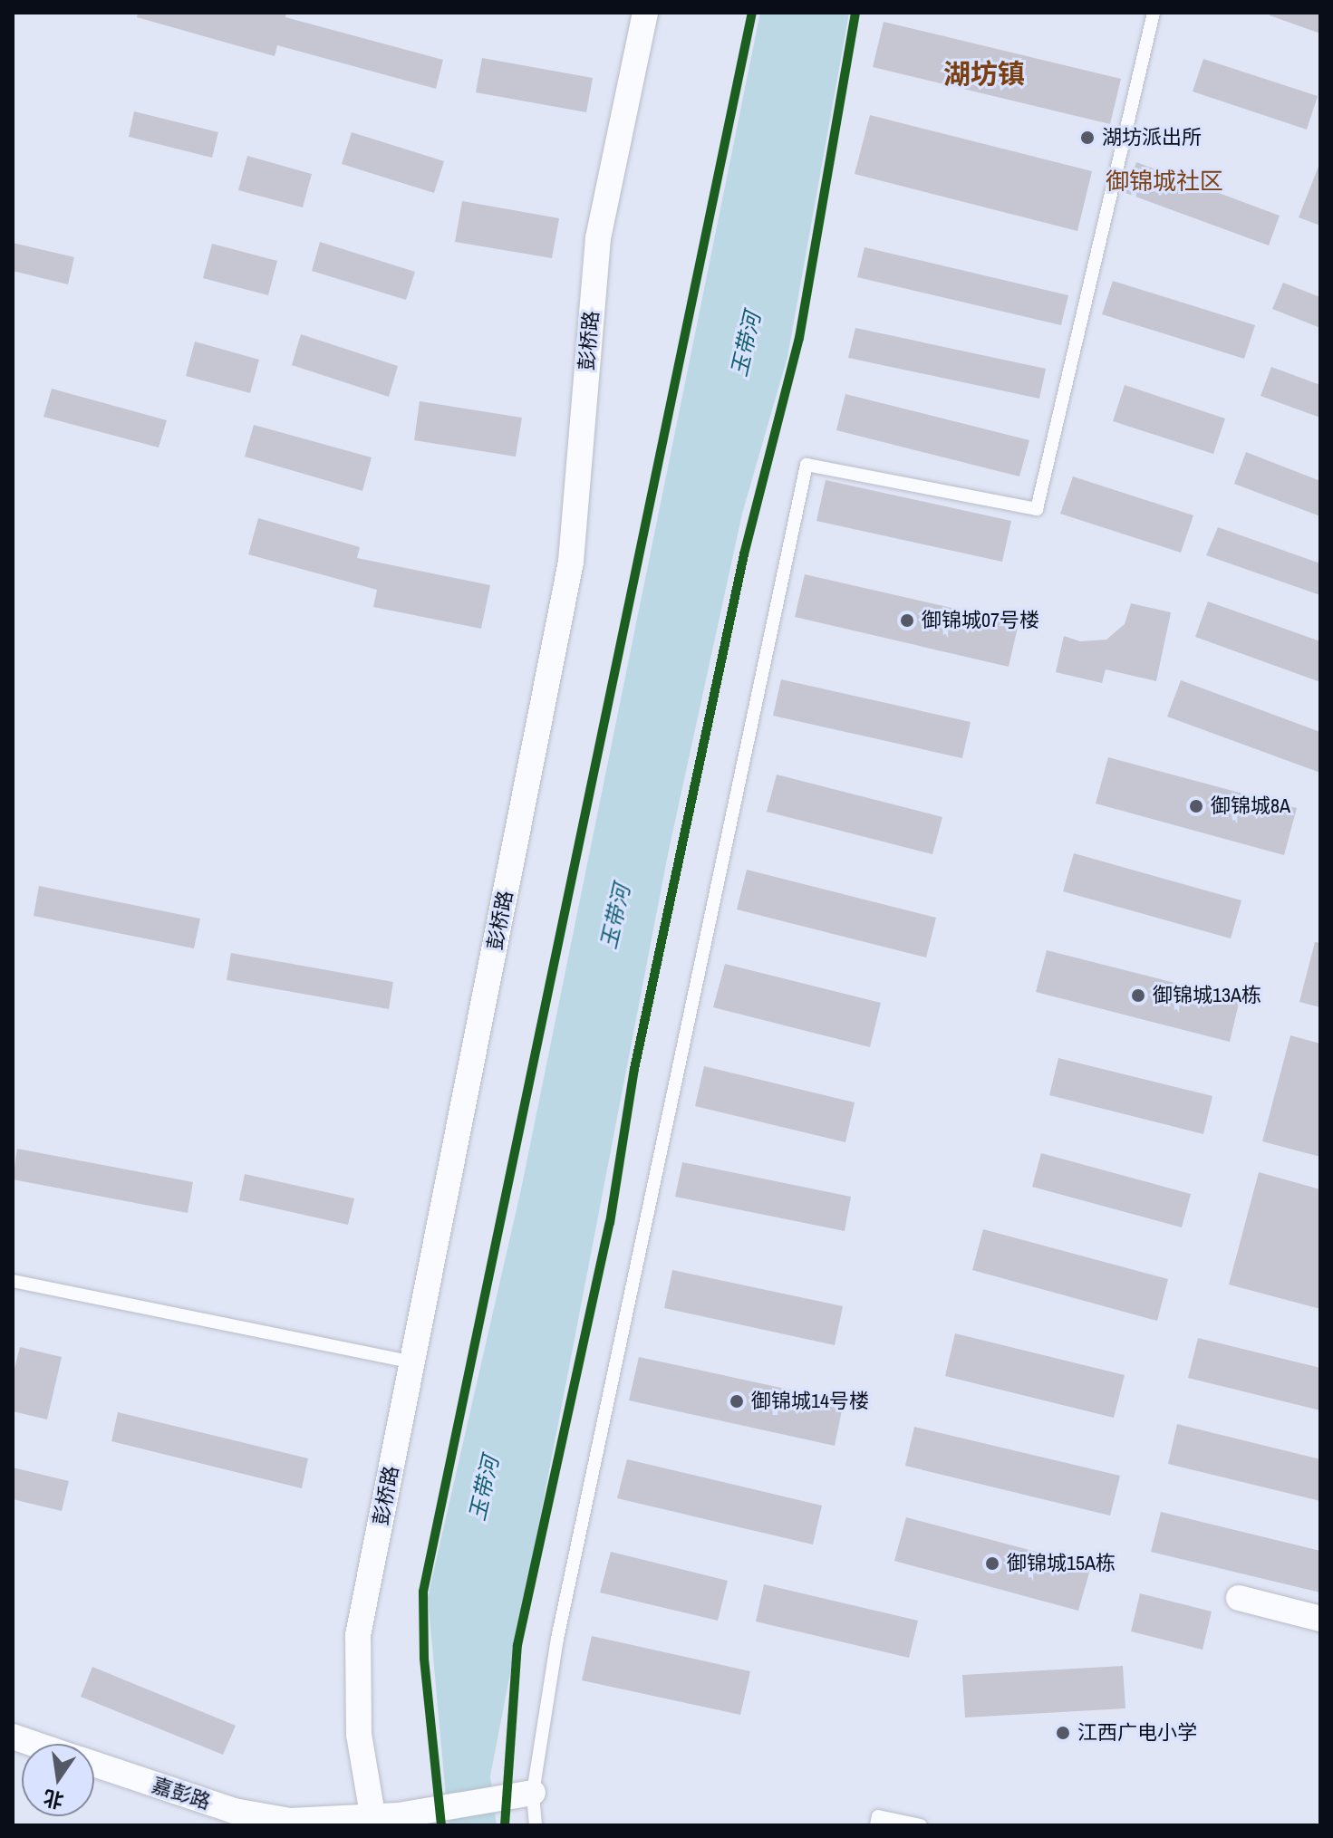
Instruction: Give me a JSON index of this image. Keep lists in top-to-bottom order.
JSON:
{
  "streets": {
    "street": ["彭桥路", "嘉彭路"]
  },
  "crossings": [
    ["彭桥路", "嘉彭路"]
  ],
  "districts": ["湖坊镇", "御锦城社区"],
  "water": ["玉带河"],
  "places": [
    "湖坊派出所",
    "御锦城07号楼",
    "御锦城8A",
    "御锦城13A栋",
    "御锦城14号楼",
    "御锦城15A栋",
    "江西广电小学"
  ],
  "north": "bottom"
}
